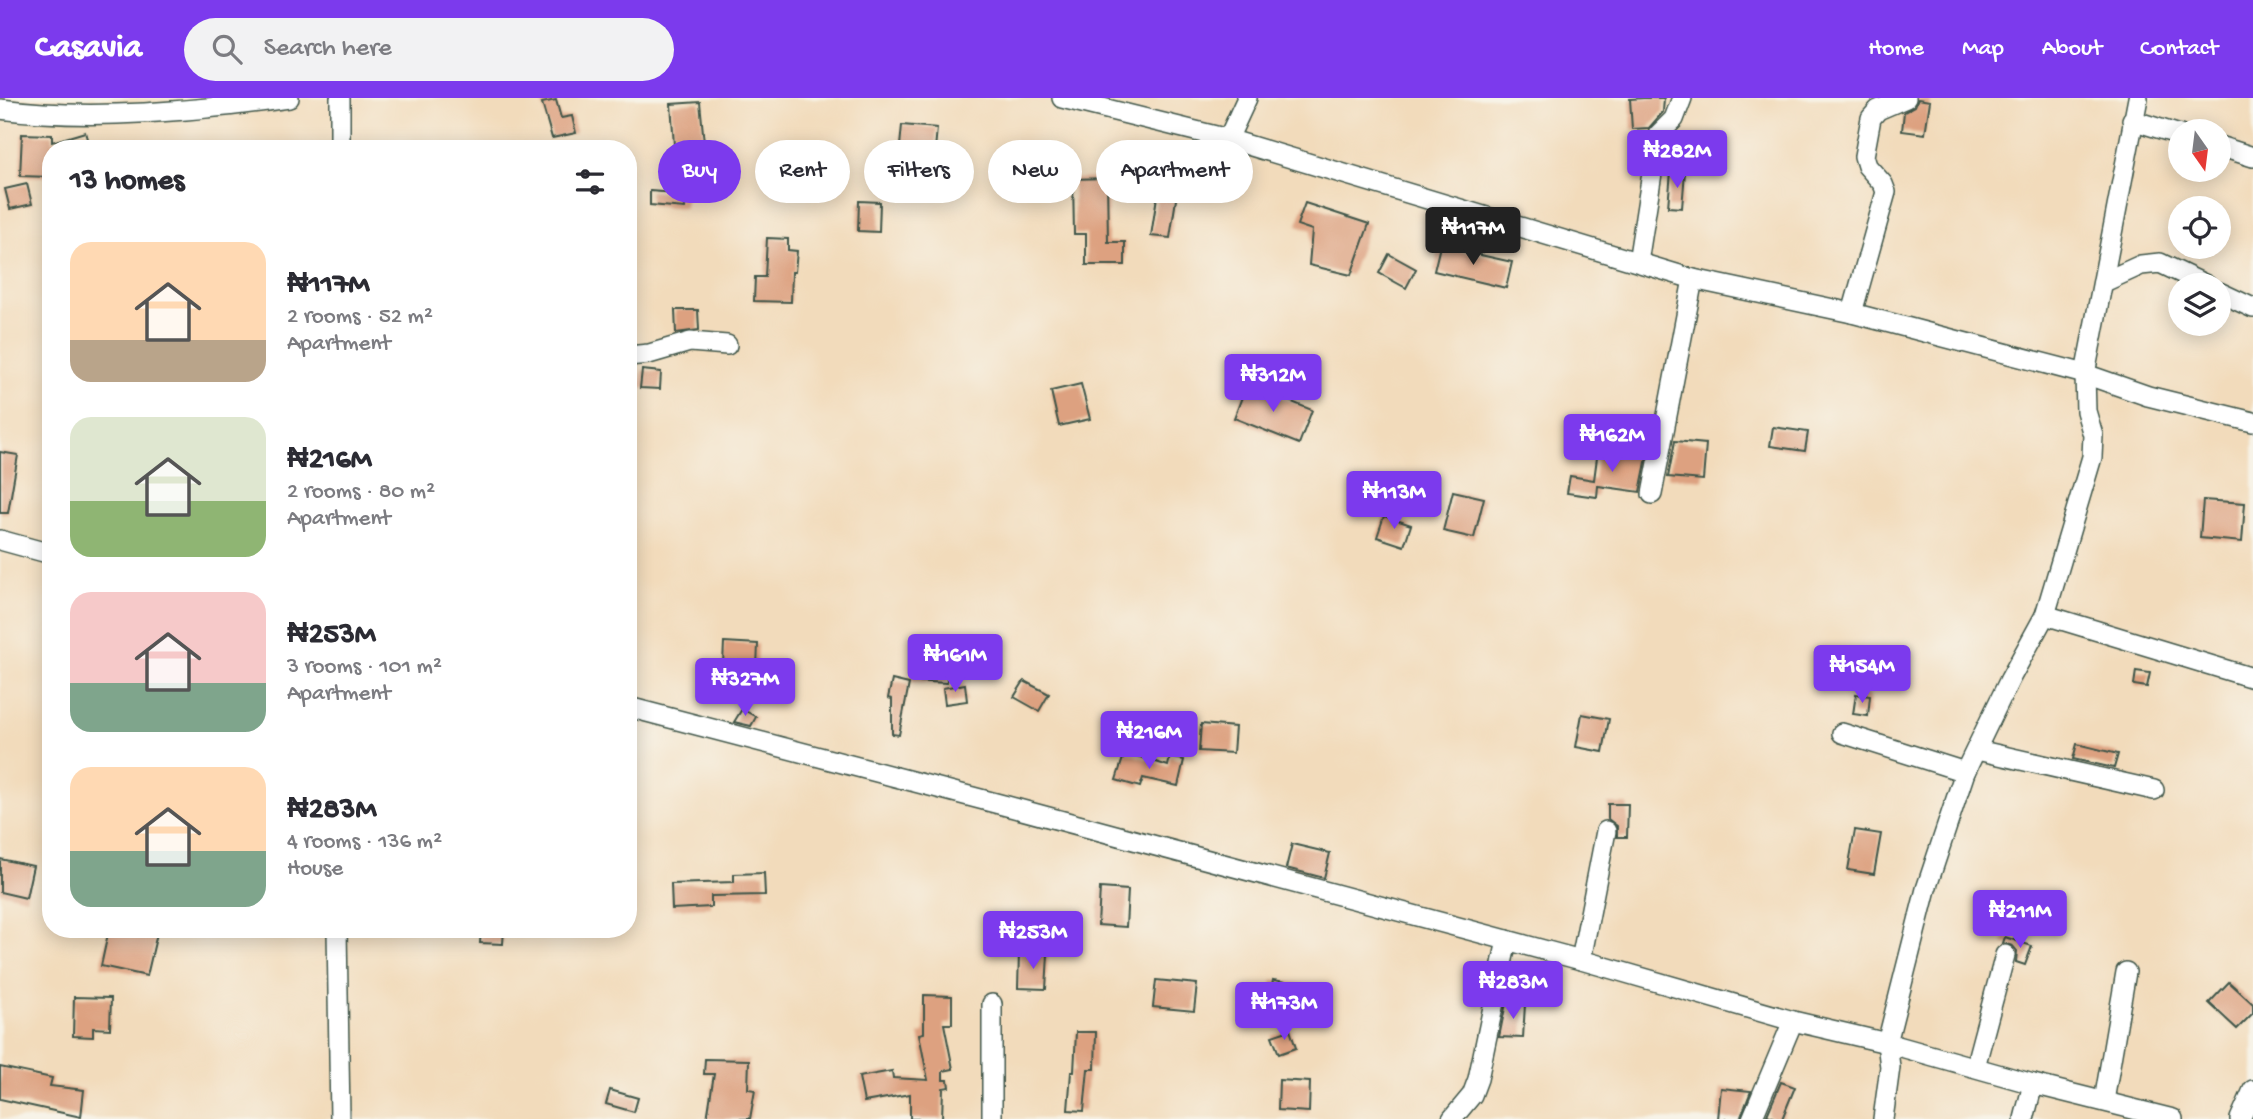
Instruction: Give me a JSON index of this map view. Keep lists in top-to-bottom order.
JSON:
{
  "north": "bottom",
  "page": {
    "header": "Casavia",
    "search": "Search here",
    "nav": [
      "Home",
      "Map",
      "About",
      "Contact"
    ],
    "price": [
      "₦282M",
      "₦117M",
      "₦312M",
      "₦162M",
      "₦113M",
      "₦161M",
      "₦154M",
      "₦327M",
      "₦216M",
      "₦211M",
      "₦253M",
      "₦283M",
      "₦173M"
    ],
    "chip": [
      "Buy",
      "Rent",
      "Filters",
      "New",
      "Apartment"
    ],
    "heading": "13 homes",
    "list": [
      {
        "name": "₦117M",
        "note": "2 rooms · 52 m² · Apartment"
      },
      {
        "name": "₦216M",
        "note": "2 rooms · 80 m² · Apartment"
      },
      {
        "name": "₦253M",
        "note": "3 rooms · 101 m² · Apartment"
      },
      {
        "name": "₦283M",
        "note": "4 rooms · 136 m² · House"
      }
    ]
  }
}
